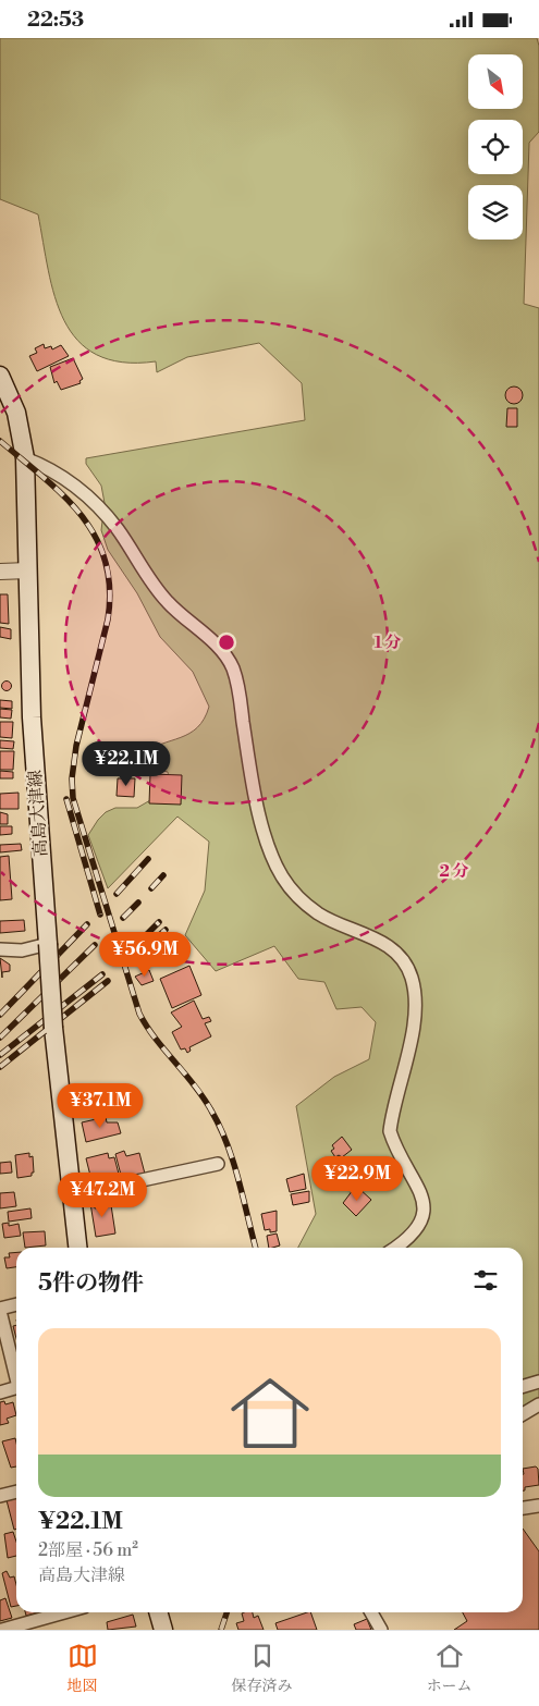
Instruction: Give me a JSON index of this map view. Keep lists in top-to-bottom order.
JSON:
{
  "streets": {
    "main road": ["高島大津線"]
  },
  "north": "bottom right",
  "page": {
    "status": "22:53",
    "price": [
      "¥22.1M",
      "¥56.9M",
      "¥37.1M",
      "¥22.9M",
      "¥47.2M"
    ],
    "heading": "5件の物件",
    "list": [
      {
        "name": "¥22.1M",
        "note": "2部屋 · 56 m² · 高島大津線"
      }
    ],
    "tabs": ["地図", "保存済み", "ホーム"]
  },
  "rings": ["1 分", "2 分"]
}
